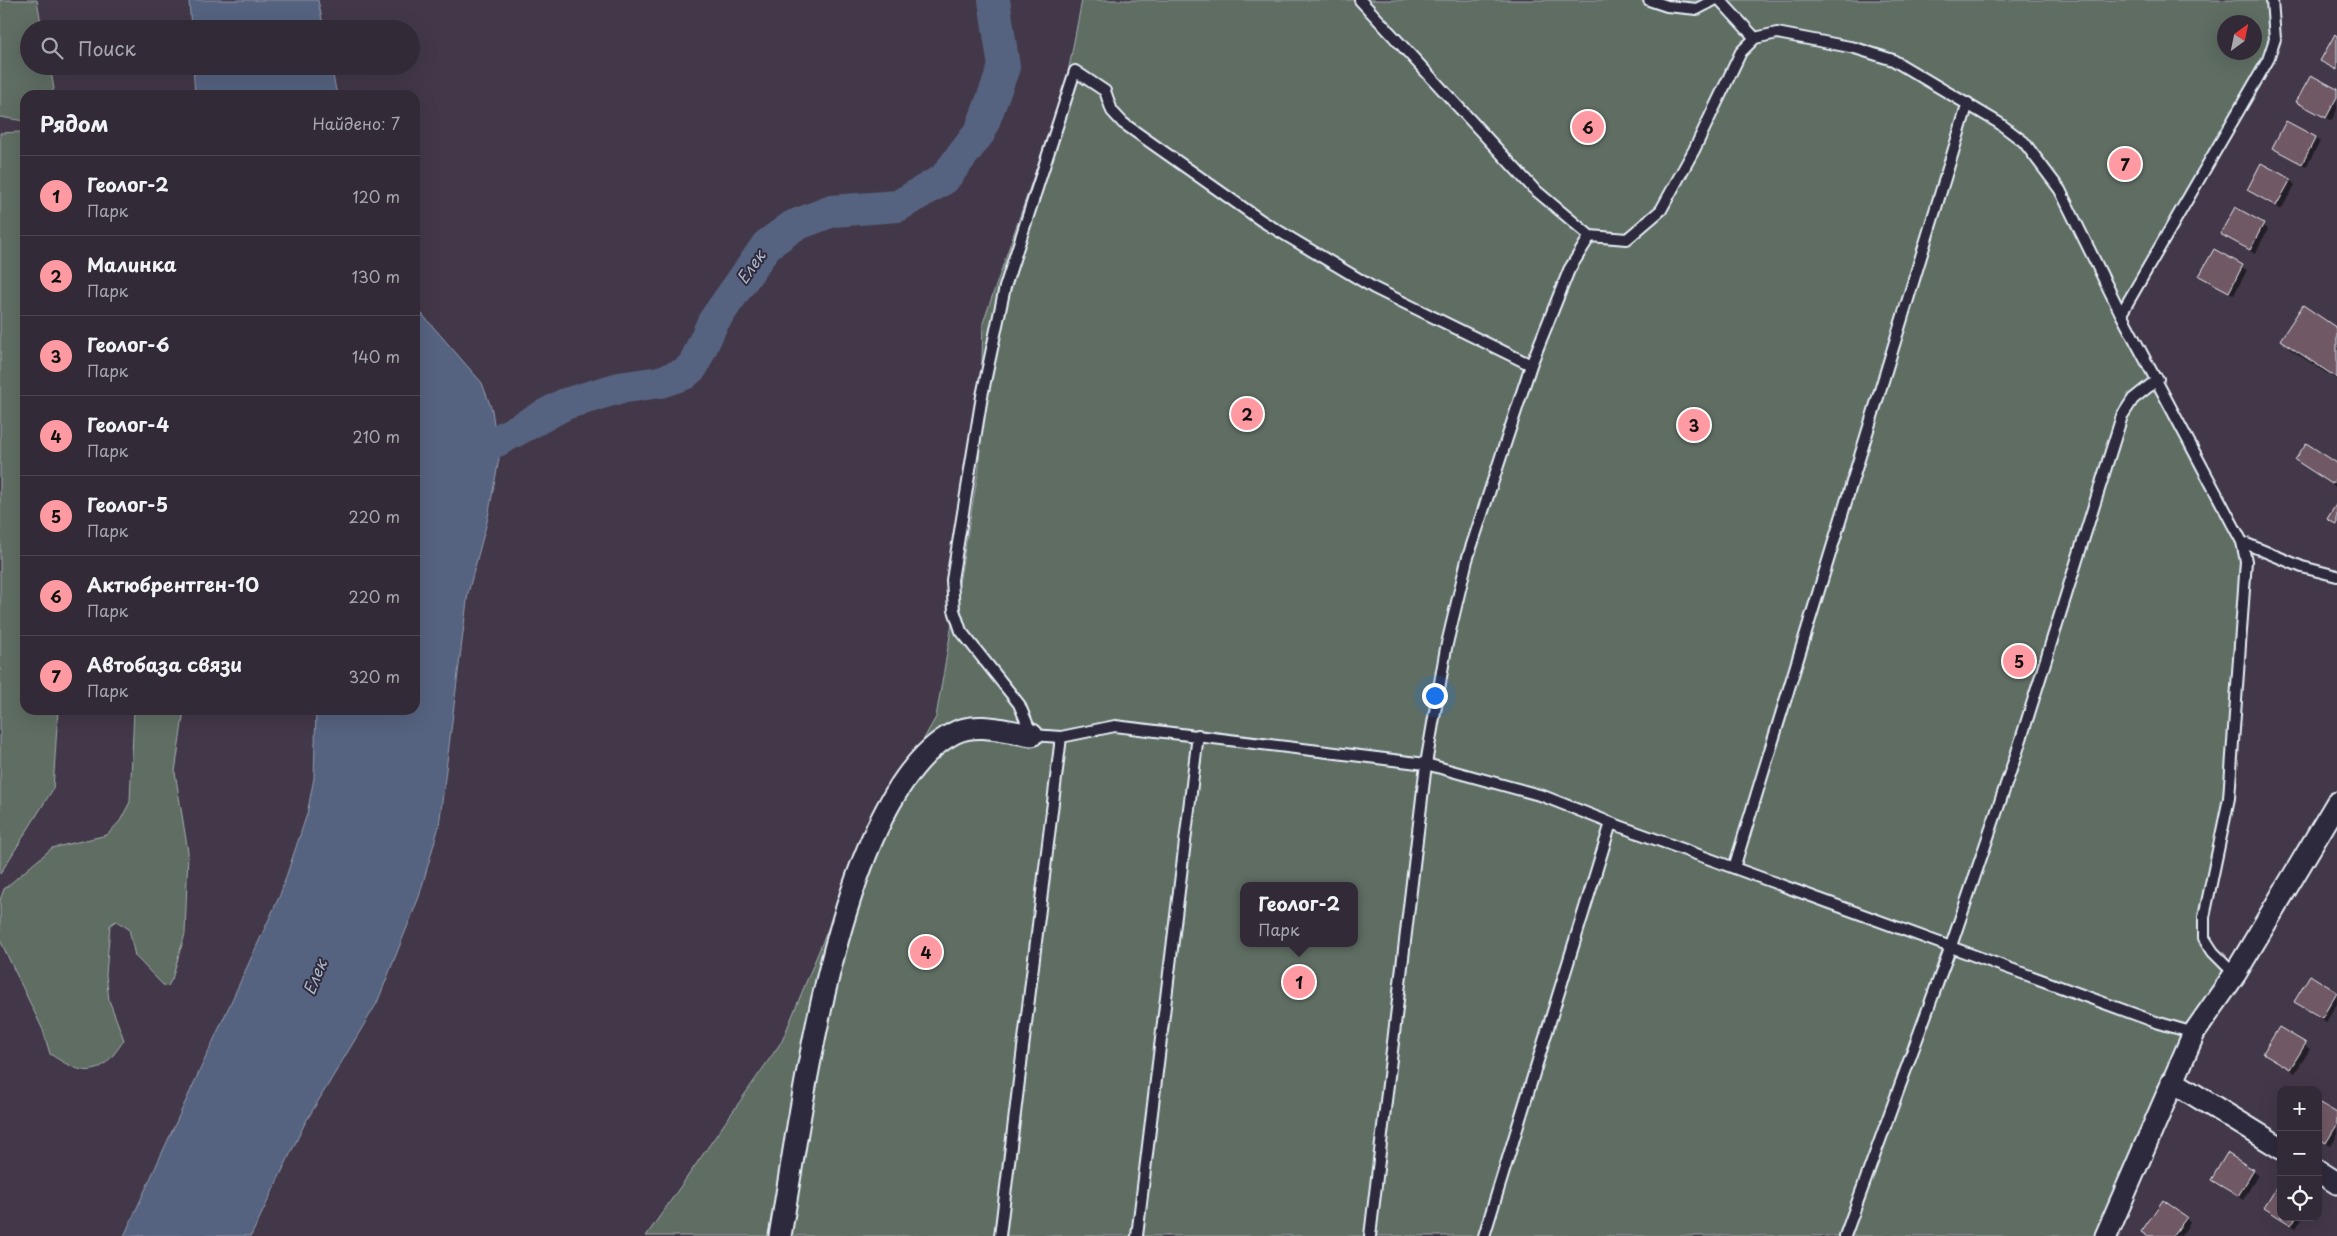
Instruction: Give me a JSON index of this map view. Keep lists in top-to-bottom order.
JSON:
{
  "water": ["Елек"],
  "north": "top right",
  "page": {
    "search": "Поиск",
    "heading": ["Рядом", "Найдено: 7"],
    "pins": [
      "6",
      "7",
      "2",
      "3",
      "5",
      "4",
      "1"
    ],
    "list": [
      {
        "mark": "1",
        "name": "Геолог-2",
        "note": "Парк",
        "value": "120 m"
      },
      {
        "mark": "2",
        "name": "Малинка",
        "note": "Парк",
        "value": "130 m"
      },
      {
        "mark": "3",
        "name": "Геолог-6",
        "note": "Парк",
        "value": "140 m"
      },
      {
        "mark": "4",
        "name": "Геолог-4",
        "note": "Парк",
        "value": "210 m"
      },
      {
        "mark": "5",
        "name": "Геолог-5",
        "note": "Парк",
        "value": "220 m"
      },
      {
        "mark": "6",
        "name": "Актюбрентген-10",
        "note": "Парк",
        "value": "220 m"
      },
      {
        "mark": "7",
        "name": "Автобаза связи",
        "note": "Парк",
        "value": "320 m"
      }
    ],
    "popup": ["Геолог-2", "Парк"],
    "map_buttons": ["+", "−"]
  }
}
